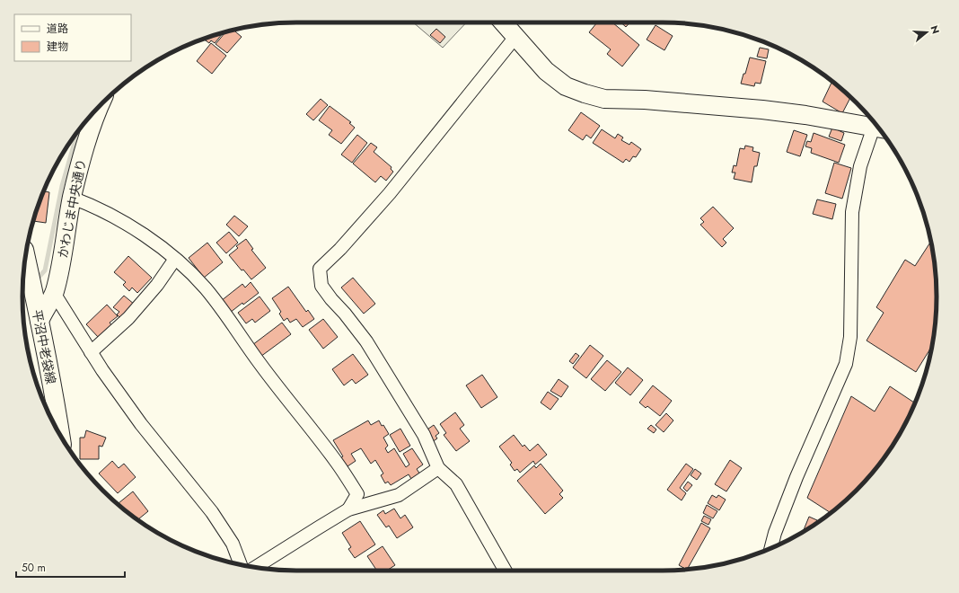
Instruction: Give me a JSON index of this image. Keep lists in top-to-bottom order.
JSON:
{
  "streets": {
    "street": ["かわじま中央通り", "平沼中老袋線"]
  },
  "crossings": [
    ["かわじま中央通り", "平沼中老袋線"]
  ],
  "legend": ["道路", "建物"],
  "scale_bar": "50 m",
  "north": "right"
}
